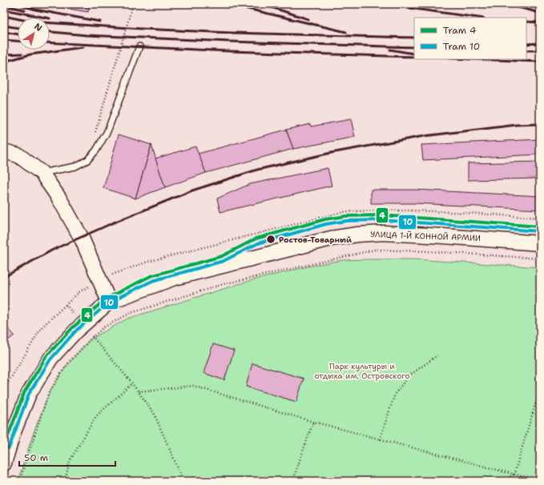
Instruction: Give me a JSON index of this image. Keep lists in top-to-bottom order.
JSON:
{
  "streets": {
    "main road": ["УЛИЦА 1-Й КОННОЙ АРМИИ"]
  },
  "parks": ["Парк культуры и отдыха им. Островского"],
  "places": ["Ростов-Товарный"],
  "lines": ["tram line 4", "tram line 10"],
  "legend": ["Tram 4", "Tram 10"],
  "scale_bar": "50 m",
  "north": "top right"
}
